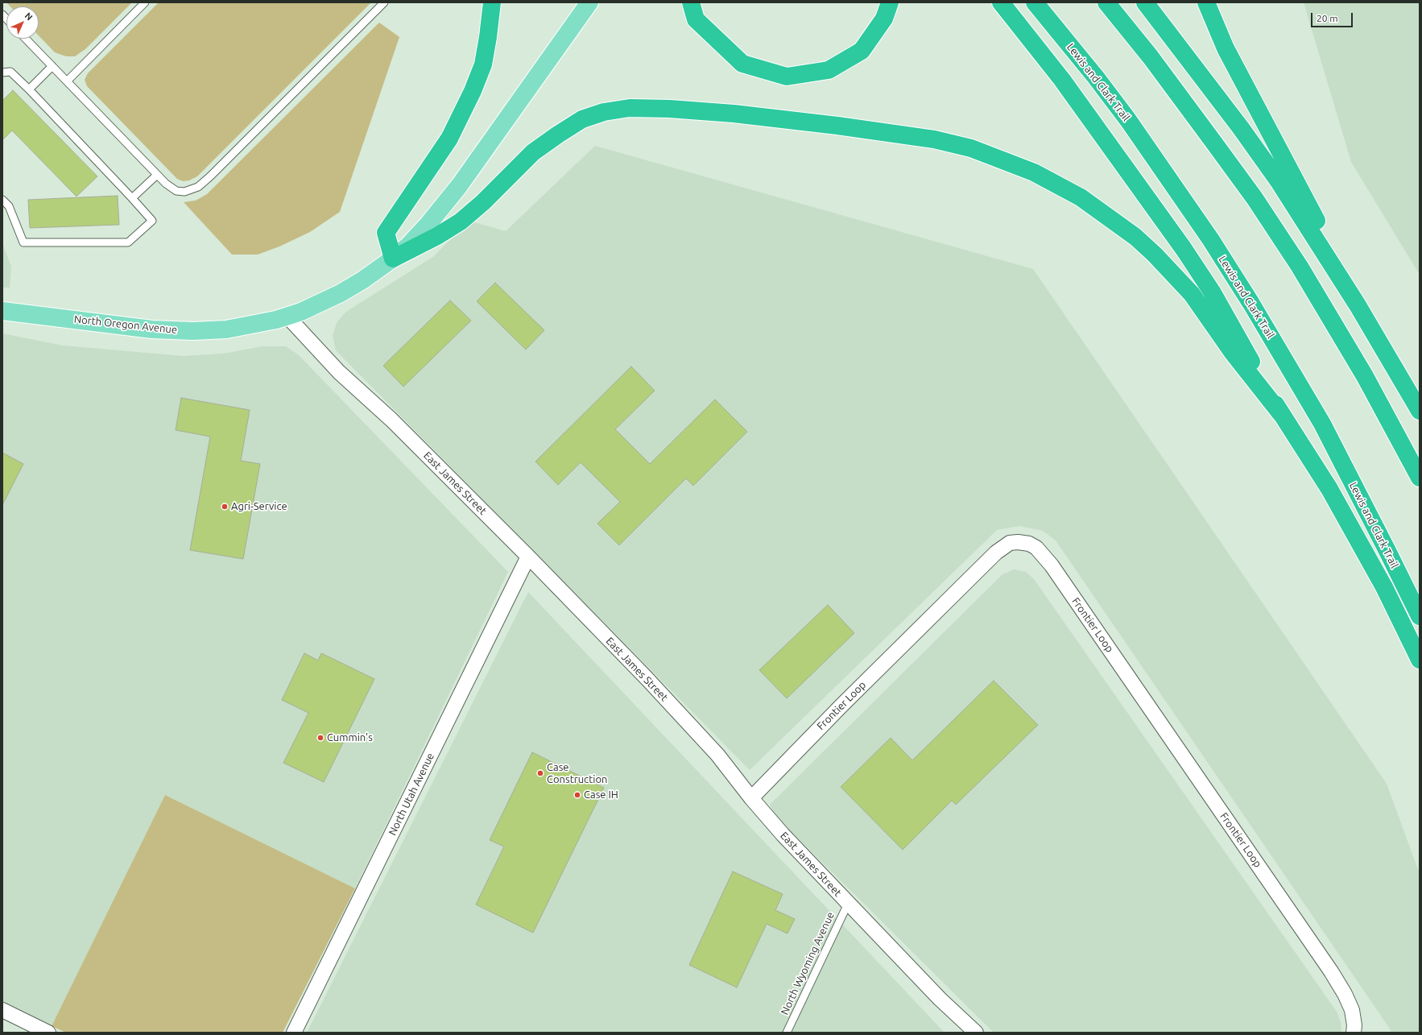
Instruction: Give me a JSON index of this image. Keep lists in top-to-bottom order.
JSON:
{
  "streets": {
    "highway": ["Lewis and Clark Trail"],
    "main road": ["North Oregon Avenue"],
    "street": ["East James Street", "Frontier Loop", "North Utah Avenue"],
    "lane": ["North Wyoming Avenue"]
  },
  "crossings": [
    ["North Oregon Avenue", "East James Street"],
    ["East James Street", "Frontier Loop"],
    ["East James Street", "North Utah Avenue"],
    ["East James Street", "North Wyoming Avenue"]
  ],
  "places": [
    "Agri-Service",
    "Cummin's",
    "Case Construction",
    "Case IH"
  ],
  "scale_bar": "20 m",
  "north": "top right"
}
